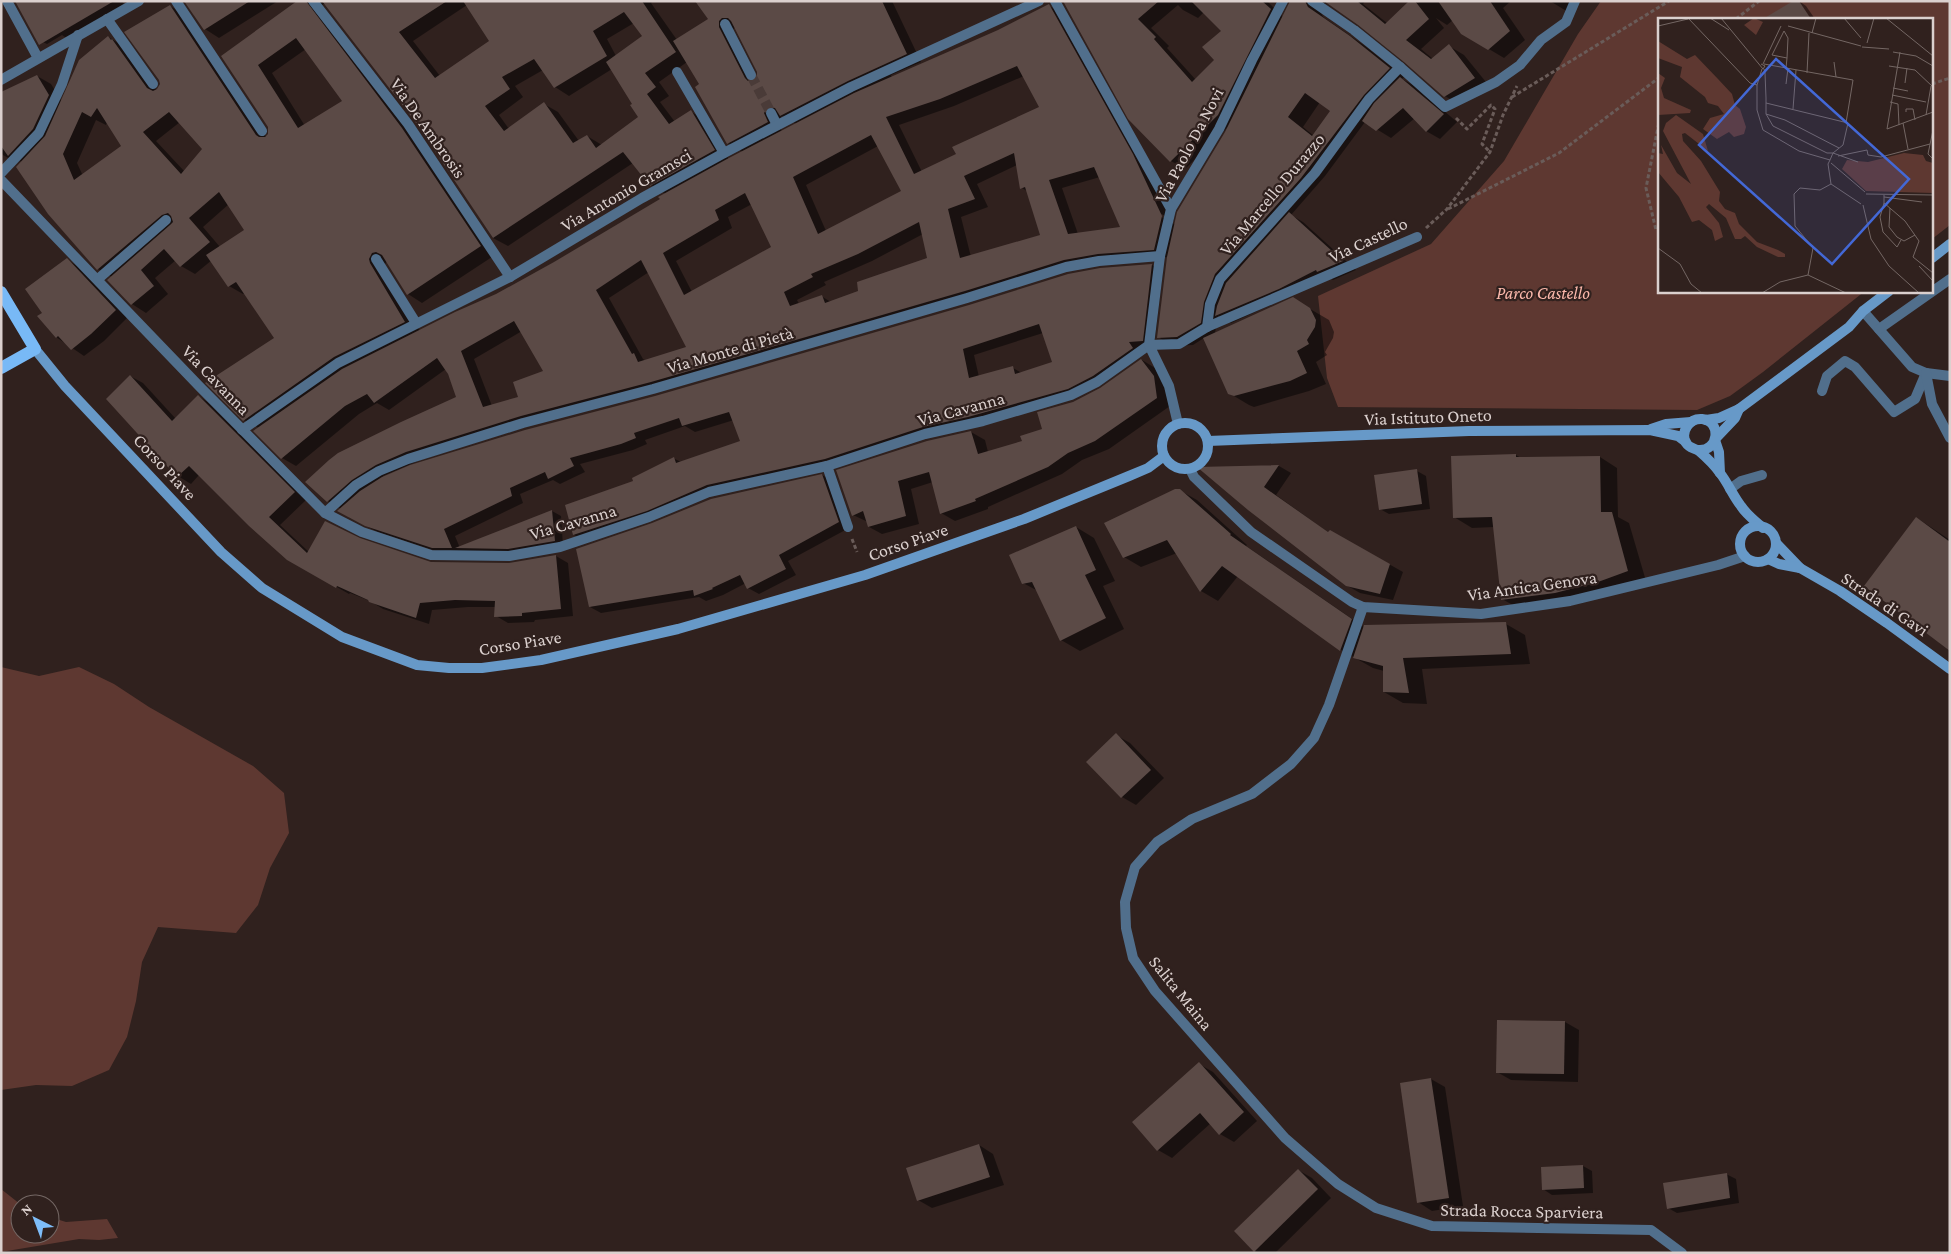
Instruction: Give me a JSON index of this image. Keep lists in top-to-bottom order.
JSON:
{
  "streets": {
    "main road": ["Via Istituto Oneto", "Corso Piave", "Strada di Gavi"],
    "street": [
      "Via De Ambrosis",
      "Via Paolo Da Novi",
      "Via Antonio Gramsci",
      "Via Marcello Durazzo",
      "Via Castello",
      "Via Monte di Pietà",
      "Via Cavanna",
      "Via Antica Genova",
      "Salita Maina",
      "Strada Rocca Sparviera"
    ]
  },
  "crossings": [
    ["Via De Ambrosis", "Via Antonio Gramsci"],
    ["Via Paolo Da Novi", "Via Castello"],
    ["Via Paolo Da Novi", "Via Monte di Pietà"],
    ["Via Paolo Da Novi", "Via Cavanna"],
    ["Via Antonio Gramsci", "Via Cavanna"],
    ["Via Marcello Durazzo", "Via Castello"],
    ["Via Castello", "Via Cavanna"],
    ["Via Monte di Pietà", "Via Cavanna"],
    ["Via Istituto Oneto", "Corso Piave"],
    ["Via Istituto Oneto", "Via Antica Genova"],
    ["Corso Piave", "Via Antica Genova"],
    ["Via Antica Genova", "Salita Maina"],
    ["Salita Maina", "Strada Rocca Sparviera"]
  ],
  "parks": ["Parco Castello"],
  "north": "top left"
}
